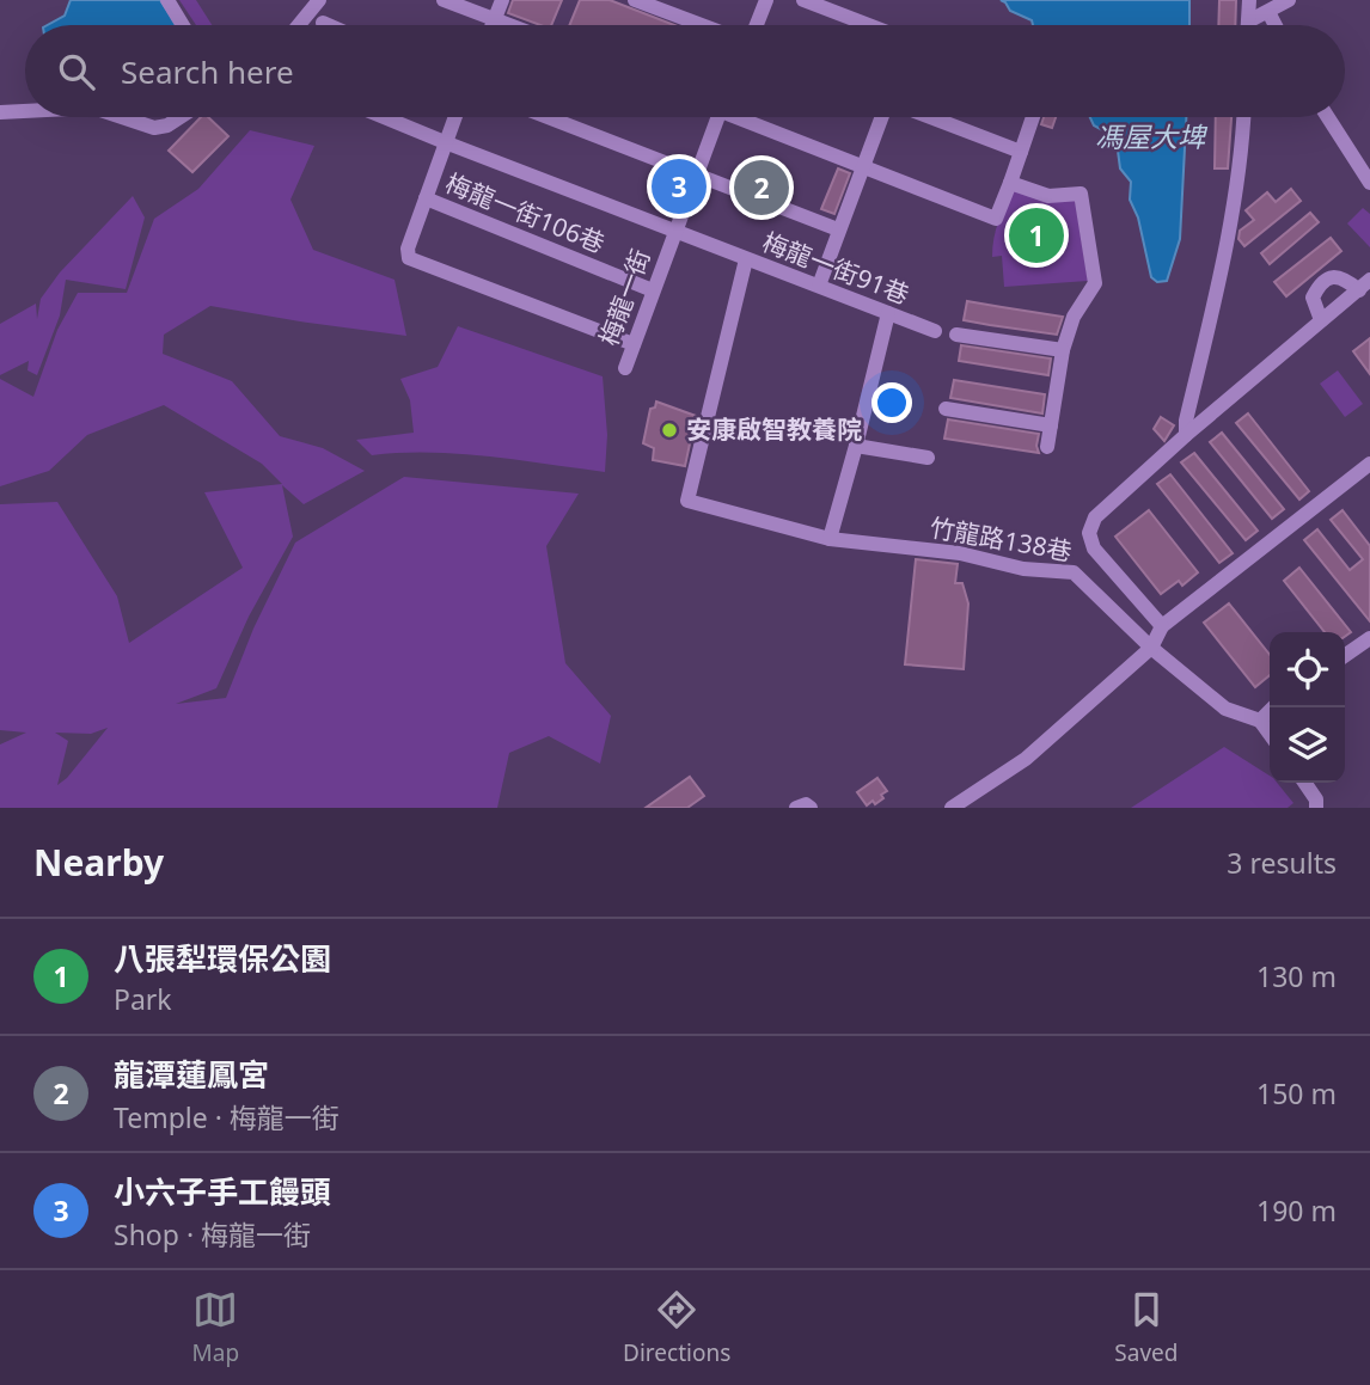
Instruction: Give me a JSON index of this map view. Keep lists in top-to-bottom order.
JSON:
{
  "streets": {
    "street": [
      "梅龍一街106巷",
      "梅龍一街91巷",
      "梅龍一街",
      "竹龍路138巷"
    ]
  },
  "crossings": [
    ["梅龍一街106巷", "梅龍一街"],
    ["梅龍一街91巷", "梅龍一街"],
    ["梅龍一街91巷", "竹龍路138巷"]
  ],
  "water": ["馮屋大埤"],
  "places": ["安康啟智教養院"],
  "page": {
    "search": "Search here",
    "pins": ["3", "2", "1"],
    "heading": ["Nearby", "3 results"],
    "list": [
      {
        "mark": "1",
        "name": "八張犁環保公園",
        "note": "Park",
        "value": "130 m"
      },
      {
        "mark": "2",
        "name": "龍潭蓮鳳宮",
        "note": "Temple · 梅龍一街",
        "value": "150 m"
      },
      {
        "mark": "3",
        "name": "小六子手工饅頭",
        "note": "Shop · 梅龍一街",
        "value": "190 m"
      }
    ],
    "nav": ["Map", "Directions", "Saved"]
  }
}
